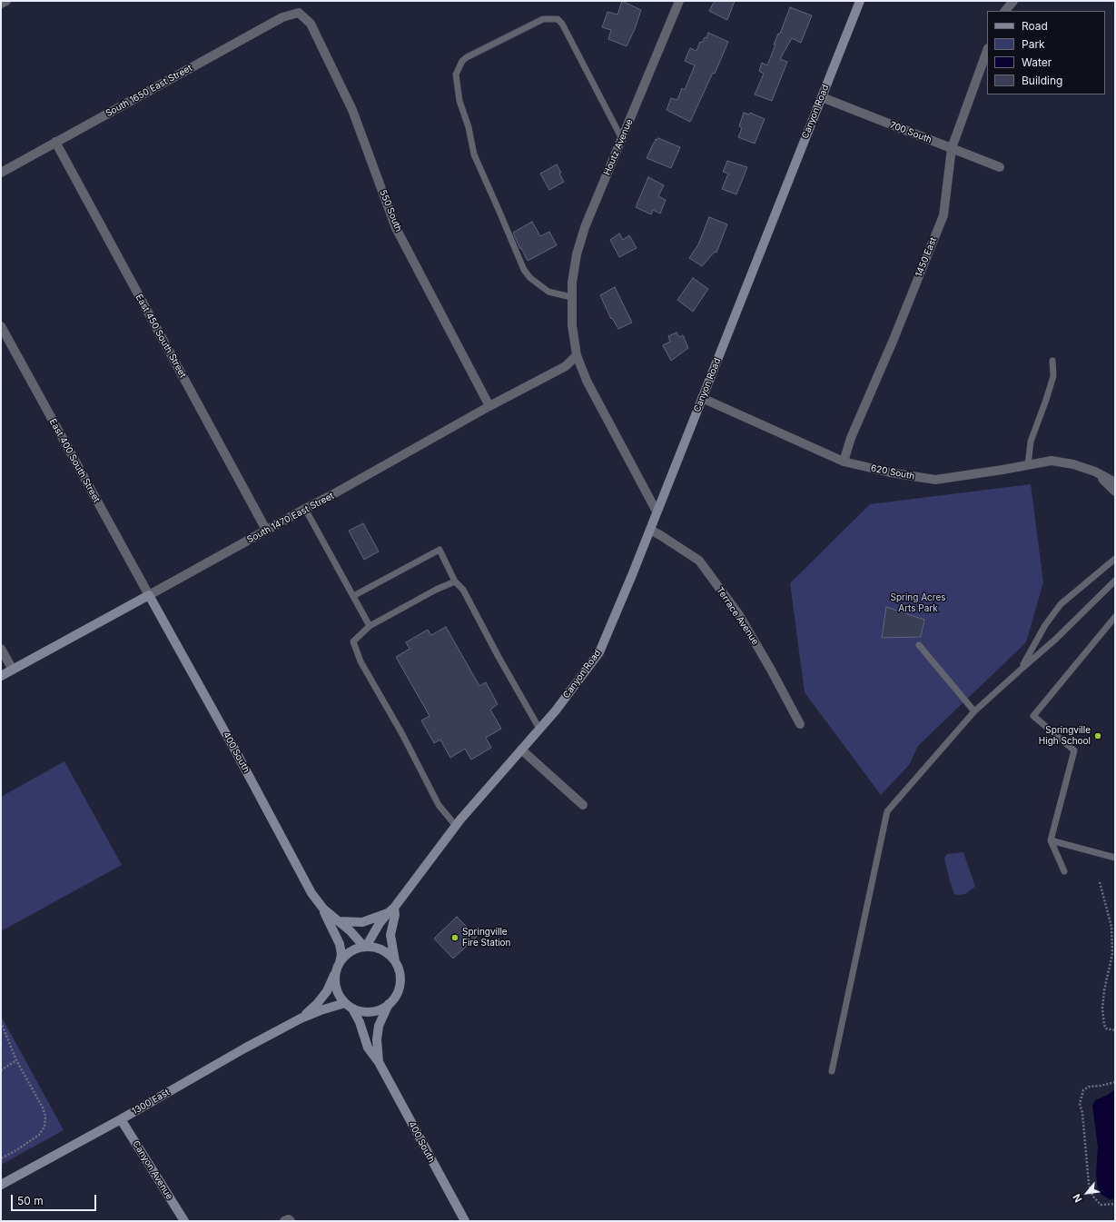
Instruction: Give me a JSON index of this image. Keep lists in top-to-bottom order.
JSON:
{
  "streets": {
    "main road": [
      "Canyon Road",
      "South 1470 East Street",
      "400 South",
      "1300 East",
      "Canyon Avenue"
    ],
    "street": [
      "South 1650 East Street",
      "700 South",
      "Houtz Avenue",
      "550 South",
      "1450 East",
      "East 450 South Street",
      "East 400 South Street",
      "620 South",
      "Terrace Avenue"
    ]
  },
  "crossings": [
    ["South 1650 East Street", "550 South"],
    ["South 1650 East Street", "East 450 South Street"],
    ["Canyon Road", "700 South"],
    ["Canyon Road", "620 South"],
    ["Canyon Road", "Terrace Avenue"],
    ["Canyon Road", "400 South"],
    ["Canyon Road", "1300 East"],
    ["700 South", "1450 East"],
    ["550 South", "South 1470 East Street"],
    ["1450 East", "620 South"],
    ["East 450 South Street", "South 1470 East Street"],
    ["East 400 South Street", "South 1470 East Street"],
    ["East 400 South Street", "400 South"],
    ["South 1470 East Street", "400 South"],
    ["400 South", "1300 East"],
    ["1300 East", "Canyon Avenue"]
  ],
  "parks": ["Spring Acres Arts Park"],
  "places": ["Springville High School", "Springville Fire Station"],
  "legend": [
    "Road",
    "Park",
    "Water",
    "Building"
  ],
  "scale_bar": "50 m",
  "north": "bottom left"
}
